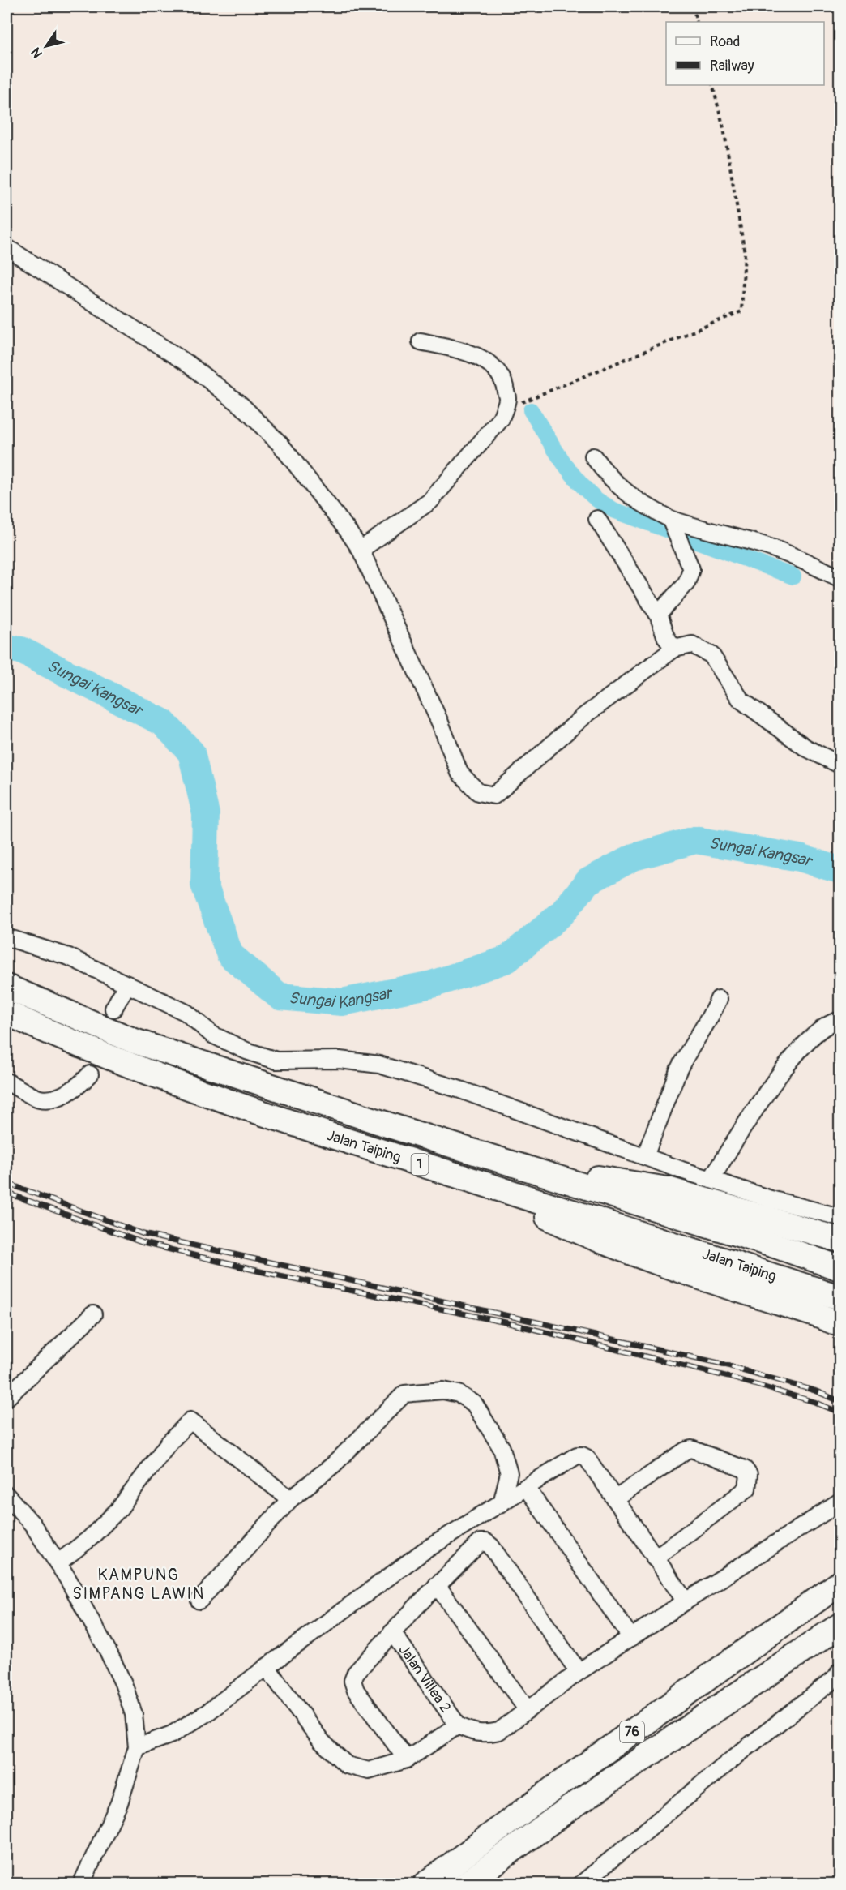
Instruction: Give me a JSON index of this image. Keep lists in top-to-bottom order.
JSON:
{
  "streets": {
    "highway": ["Jalan Taiping", "1", "76"],
    "street": ["Jalan Villea 2"]
  },
  "districts": ["KAMPUNG SIMPANG LAWIN"],
  "water": ["Sungai Kangsar"],
  "legend": ["Road", "Railway"],
  "north": "bottom left"
}
